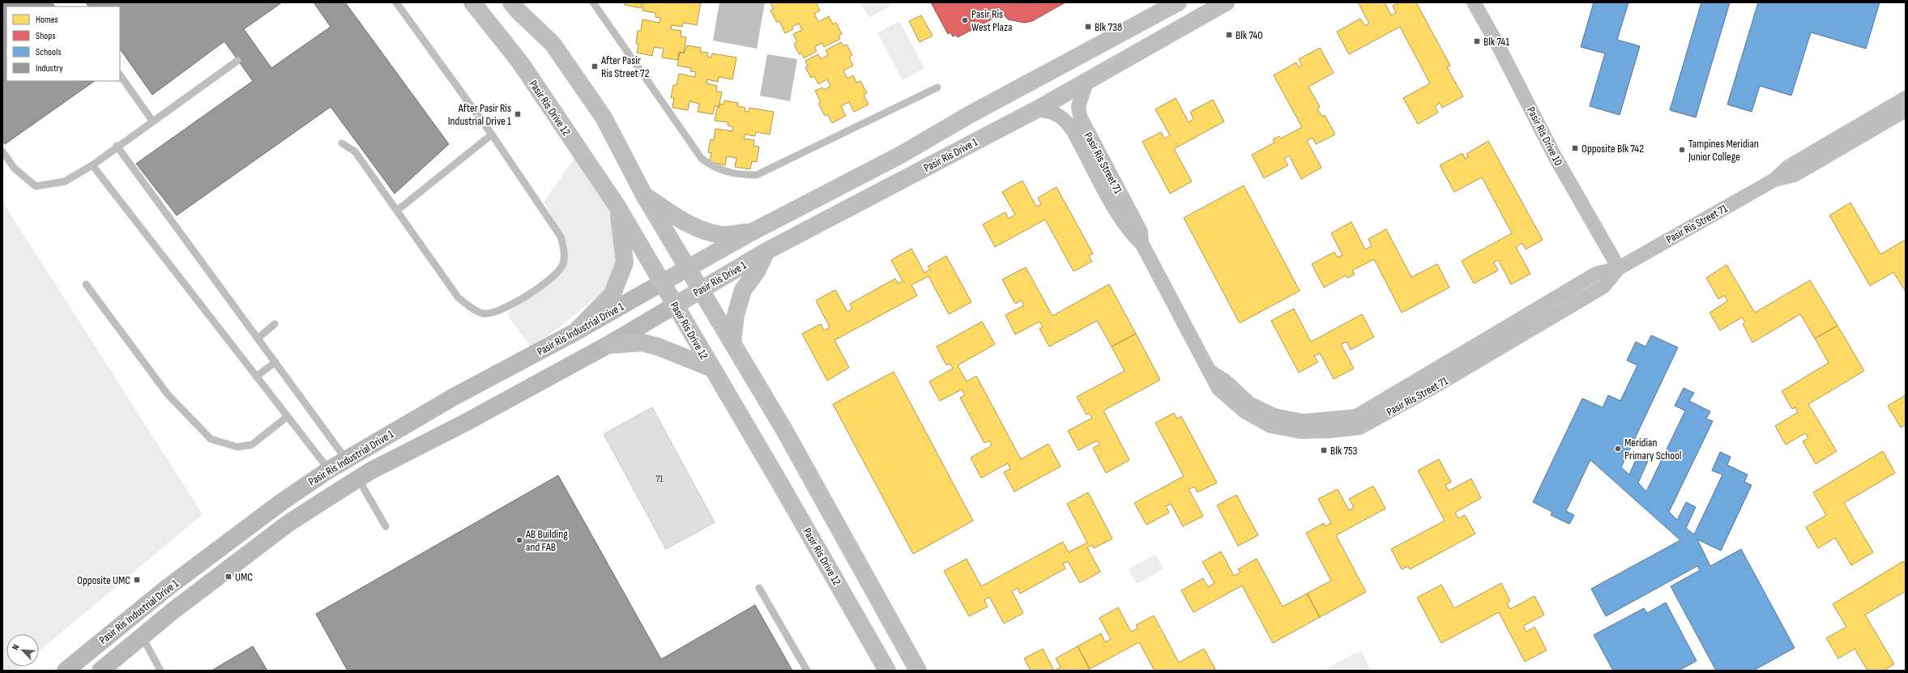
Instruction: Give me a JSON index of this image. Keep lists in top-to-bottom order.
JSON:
{
  "streets": {
    "main road": ["Pasir Ris Drive 12", "Pasir Ris Drive 1", "Pasir Ris Industrial Drive 1"],
    "street": ["Pasir Ris Drive 10", "Pasir Ris Street 71"]
  },
  "crossings": [
    ["Pasir Ris Drive 12", "Pasir Ris Drive 1"],
    ["Pasir Ris Drive 12", "Pasir Ris Industrial Drive 1"],
    ["Pasir Ris Drive 10", "Pasir Ris Street 71"],
    ["Pasir Ris Drive 1", "Pasir Ris Street 71"],
    ["Pasir Ris Drive 1", "Pasir Ris Industrial Drive 1"]
  ],
  "places": {
    "other": [
      "Pasir Ris West Plaza",
      "Tampines Meridian Junior College",
      "Meridian Primary School",
      "AB Building and FAB"
    ],
    "transit": [
      "Blk 738",
      "Blk 740",
      "Blk 741",
      "After Pasir Ris Street 72",
      "After Pasir Ris Industrial Drive 1",
      "Opposite Blk 742",
      "Blk 753",
      "UMC",
      "Opposite UMC"
    ]
  },
  "house_numbers": ["71"],
  "legend": [
    "Homes",
    "Shops",
    "Schools",
    "Industry"
  ],
  "north": "top left"
}
